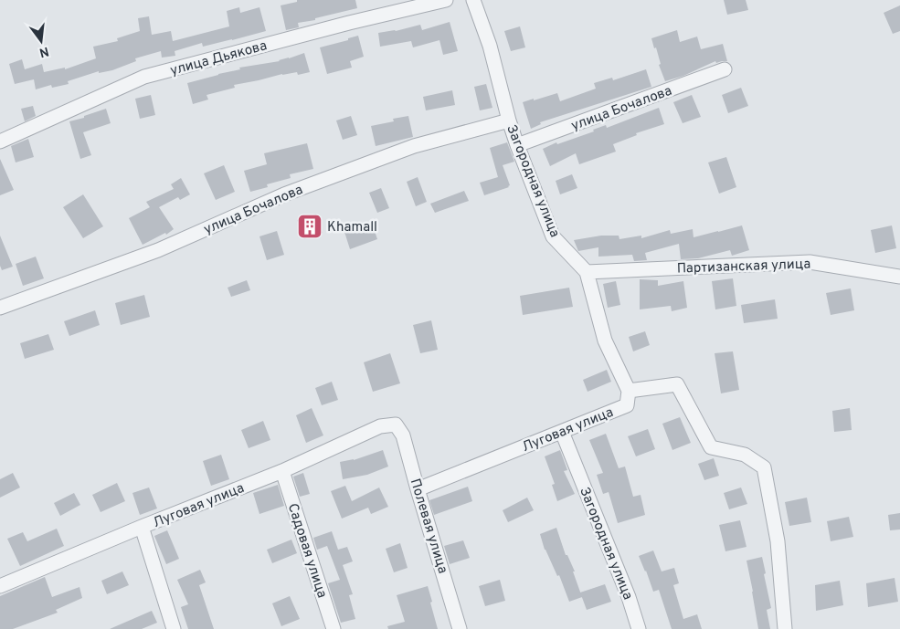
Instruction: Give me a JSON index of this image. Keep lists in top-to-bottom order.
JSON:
{
  "streets": {
    "street": [
      "улица Дьякова",
      "улица Бочалова",
      "Загородная улица",
      "Партизанская улица",
      "Луговая улица",
      "Полевая улица",
      "Садовая улица"
    ]
  },
  "crossings": [
    ["улица Бочалова", "Загородная улица"],
    ["Загородная улица", "Партизанская улица"],
    ["Загородная улица", "Луговая улица"],
    ["Луговая улица", "Полевая улица"],
    ["Луговая улица", "Садовая улица"]
  ],
  "places": {
    "building": ["Khamall"]
  },
  "north": "bottom"
}
